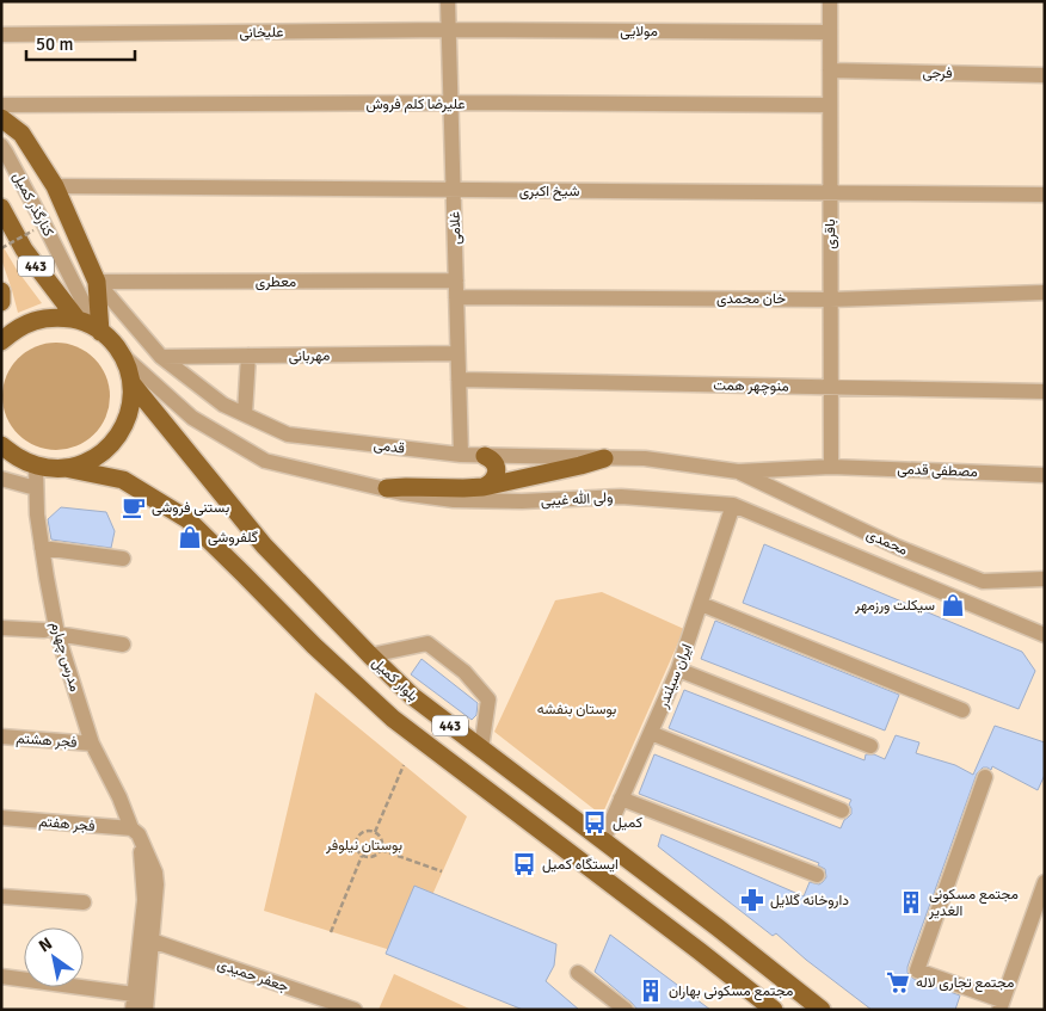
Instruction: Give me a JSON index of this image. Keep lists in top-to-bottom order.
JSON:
{
  "streets": {
    "main road": ["443", "بلوار کمیل"],
    "street": [
      "مولایی",
      "علیخانی",
      "فرجی",
      "علیرضا کلم فروش",
      "شیخ اکبری",
      "کنارگذر کمیل",
      "غلامی",
      "باقری",
      "معطری",
      "خان محمدی",
      "مهربانی",
      "منوچهر همت",
      "قدمی",
      "مصطفی قدمی",
      "ولی الله غیبی",
      "محمدی",
      "مدرس چهارم",
      "ایران سیلندر",
      "فجر هشتم",
      "فجر هفتم",
      "جعفر حمیدی"
    ]
  },
  "crossings": [
    ["مولایی", "علیخانی"],
    ["مولایی", "غلامی"],
    ["مولایی", "باقری"],
    ["علیخانی", "غلامی"],
    ["فرجی", "باقری"],
    ["علیرضا کلم فروش", "غلامی"],
    ["علیرضا کلم فروش", "باقری"],
    ["شیخ اکبری", "غلامی"],
    ["شیخ اکبری", "باقری"],
    ["غلامی", "معطری"],
    ["غلامی", "خان محمدی"],
    ["غلامی", "مهربانی"],
    ["غلامی", "منوچهر همت"],
    ["غلامی", "قدمی"],
    ["باقری", "خان محمدی"],
    ["باقری", "منوچهر همت"],
    ["باقری", "مصطفی قدمی"],
    ["معطری", "قدمی"],
    ["مهربانی", "قدمی"],
    ["قدمی", "مصطفی قدمی"],
    ["قدمی", "محمدی"],
    ["مصطفی قدمی", "محمدی"],
    ["ولی الله غیبی", "ایران سیلندر"],
    ["مدرس چهارم", "بلوار کمیل"],
    ["مدرس چهارم", "فجر هشتم"],
    ["مدرس چهارم", "فجر هفتم"],
    ["مدرس چهارم", "جعفر حمیدی"],
    ["ایران سیلندر", "بلوار کمیل"]
  ],
  "parks": ["بوستان بنفشه", "بوستان نیلوفر"],
  "places": {
    "cafe": ["بستنی فروشی"],
    "shop": ["گلفروشی", "سیکلت ورزمهر"],
    "bus stop": ["کمیل", "ایستگاه کمیل"],
    "pharmacy": ["داروخانه گلایل"],
    "building": ["مجتمع مسکونی الغدیر", "مجتمع مسکونی بهاران"],
    "supermarket": ["مجتمع تجاری لاله"]
  },
  "scale_bar": "50 m",
  "north": "top left"
}
